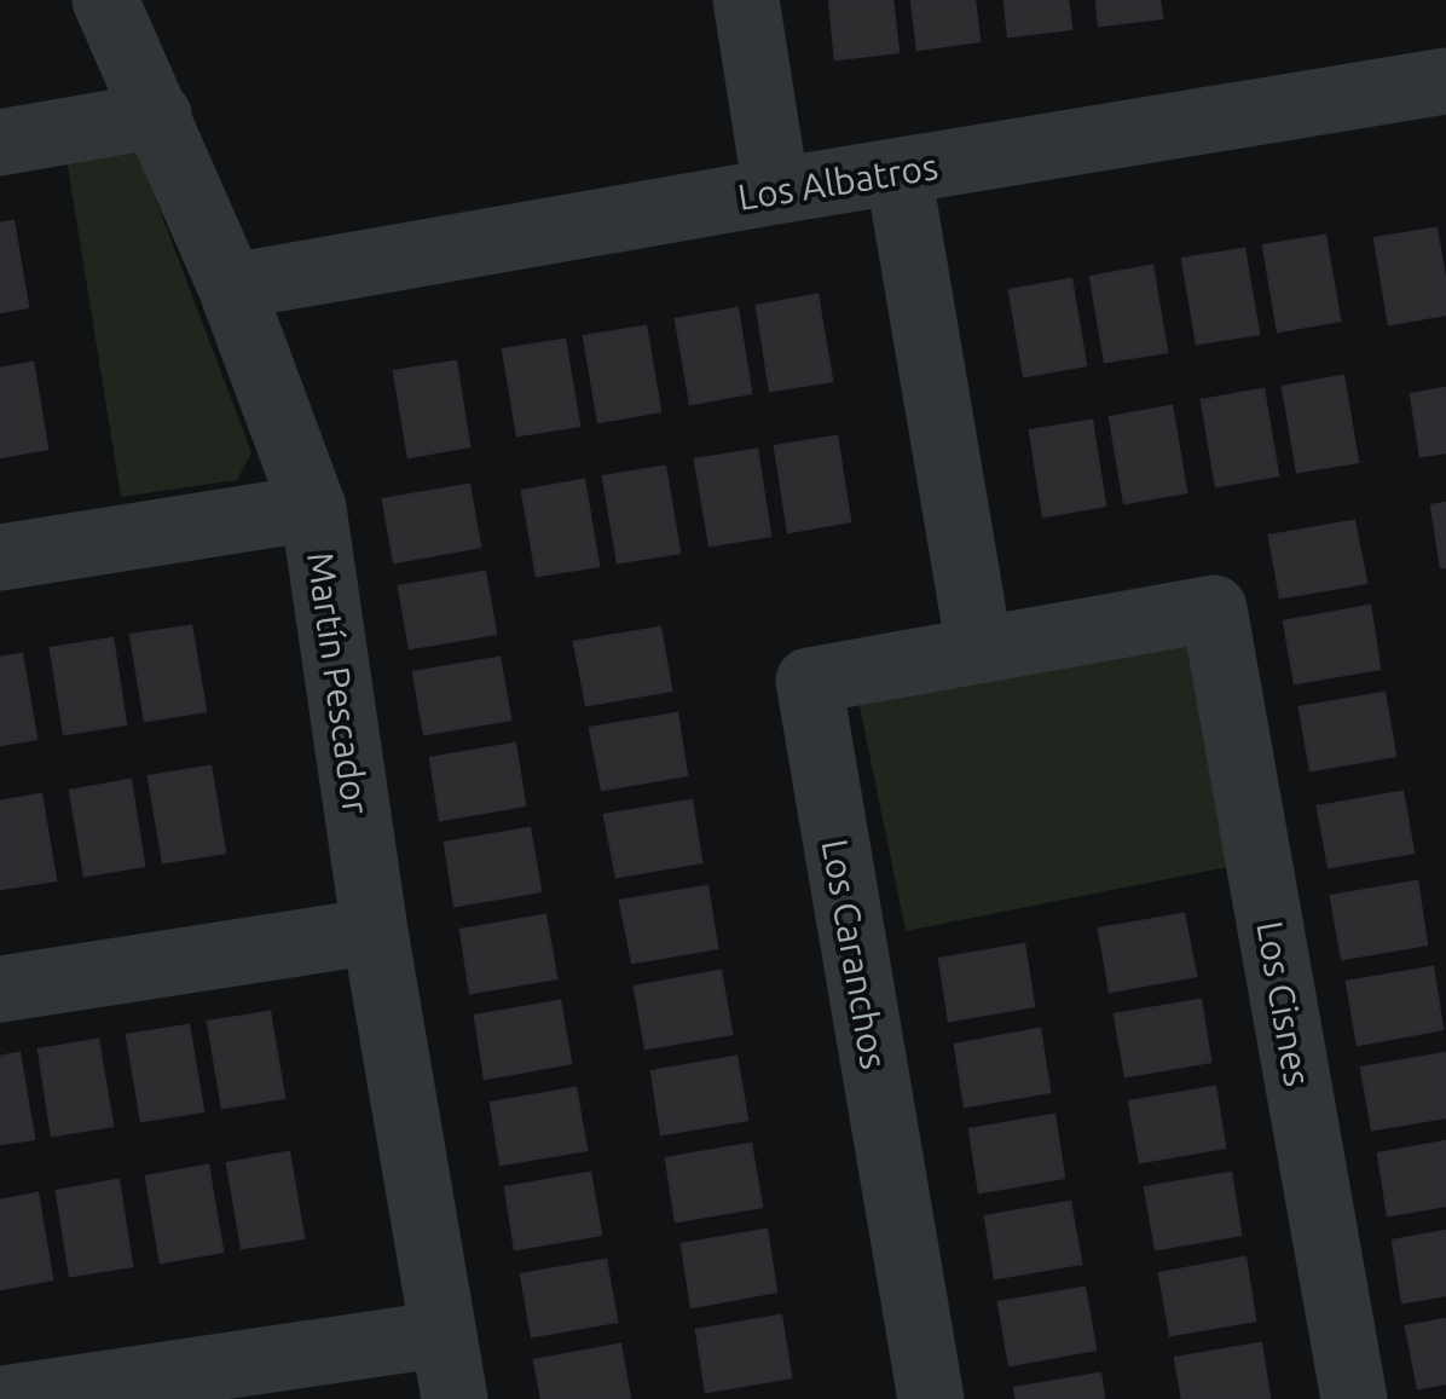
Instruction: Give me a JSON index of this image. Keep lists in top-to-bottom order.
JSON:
{
  "streets": {
    "street": [
      "Los Albatros",
      "Martín Pescador",
      "Los Caranchos",
      "Los Cisnes"
    ]
  },
  "crossings": [
    ["Los Albatros", "Martín Pescador"],
    ["Los Caranchos", "Los Cisnes"]
  ]
}
